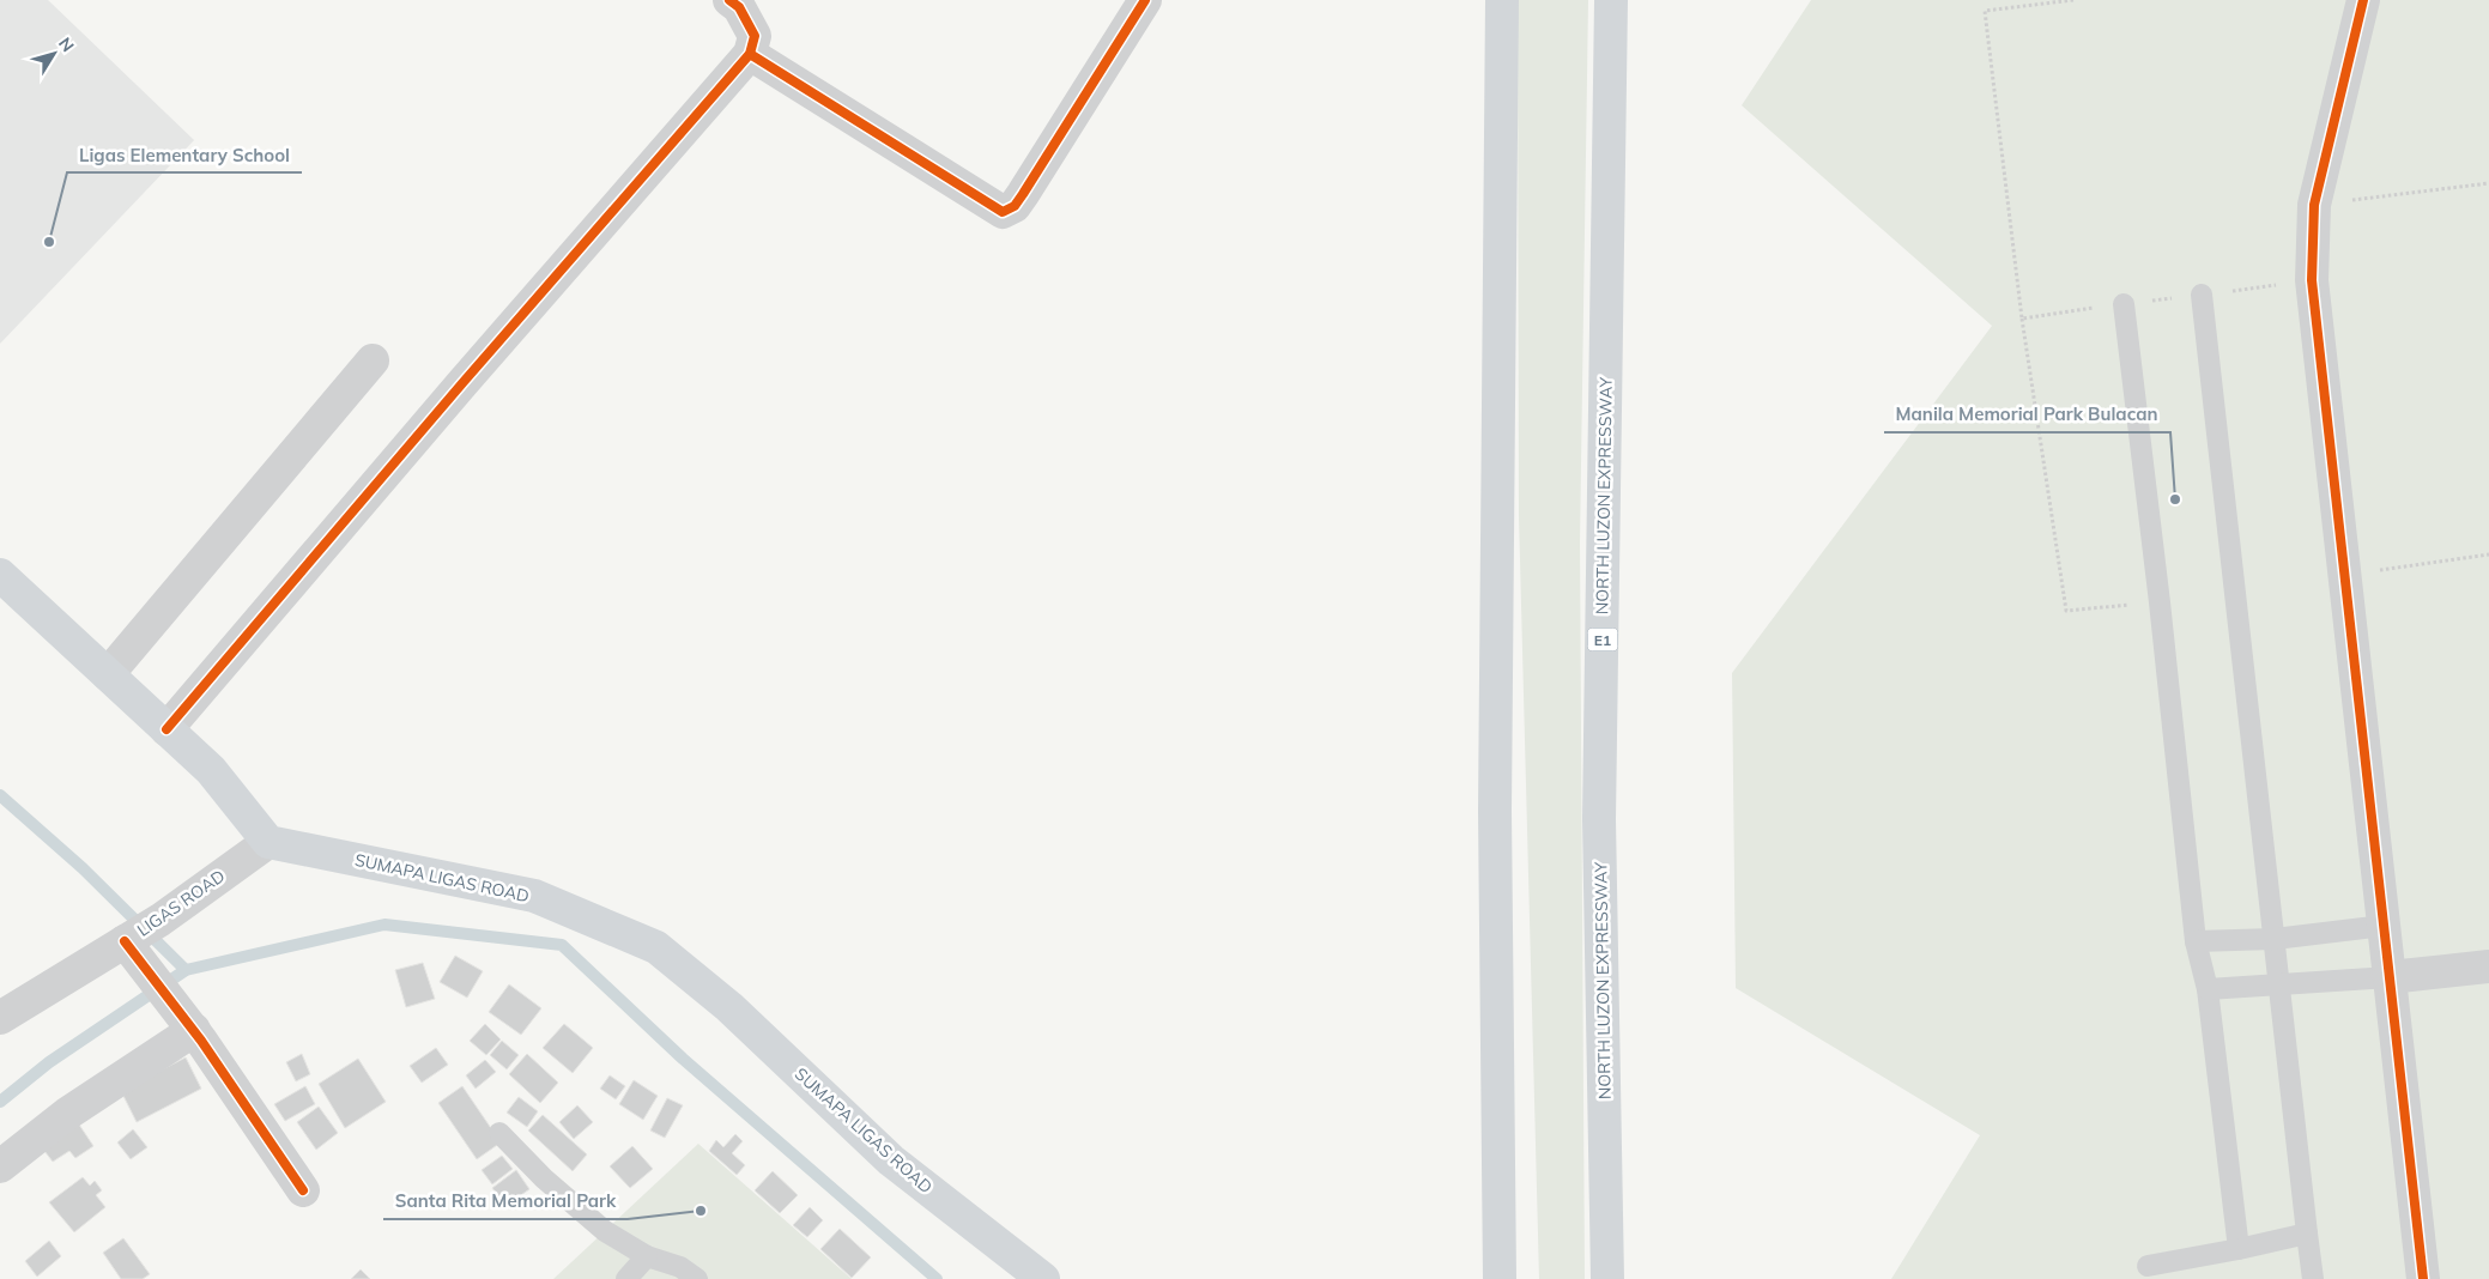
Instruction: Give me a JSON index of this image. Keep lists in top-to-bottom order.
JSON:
{
  "streets": {
    "main road": ["NORTH LUZON EXPRESSWAY", "E1", "SUMAPA LIGAS ROAD"],
    "street": ["LIGAS ROAD"]
  },
  "crossings": [
    ["SUMAPA LIGAS ROAD", "LIGAS ROAD"]
  ],
  "places": ["Ligas Elementary School", "Manila Memorial Park Bulacan", "Santa Rita Memorial Park"],
  "north": "top right"
}
